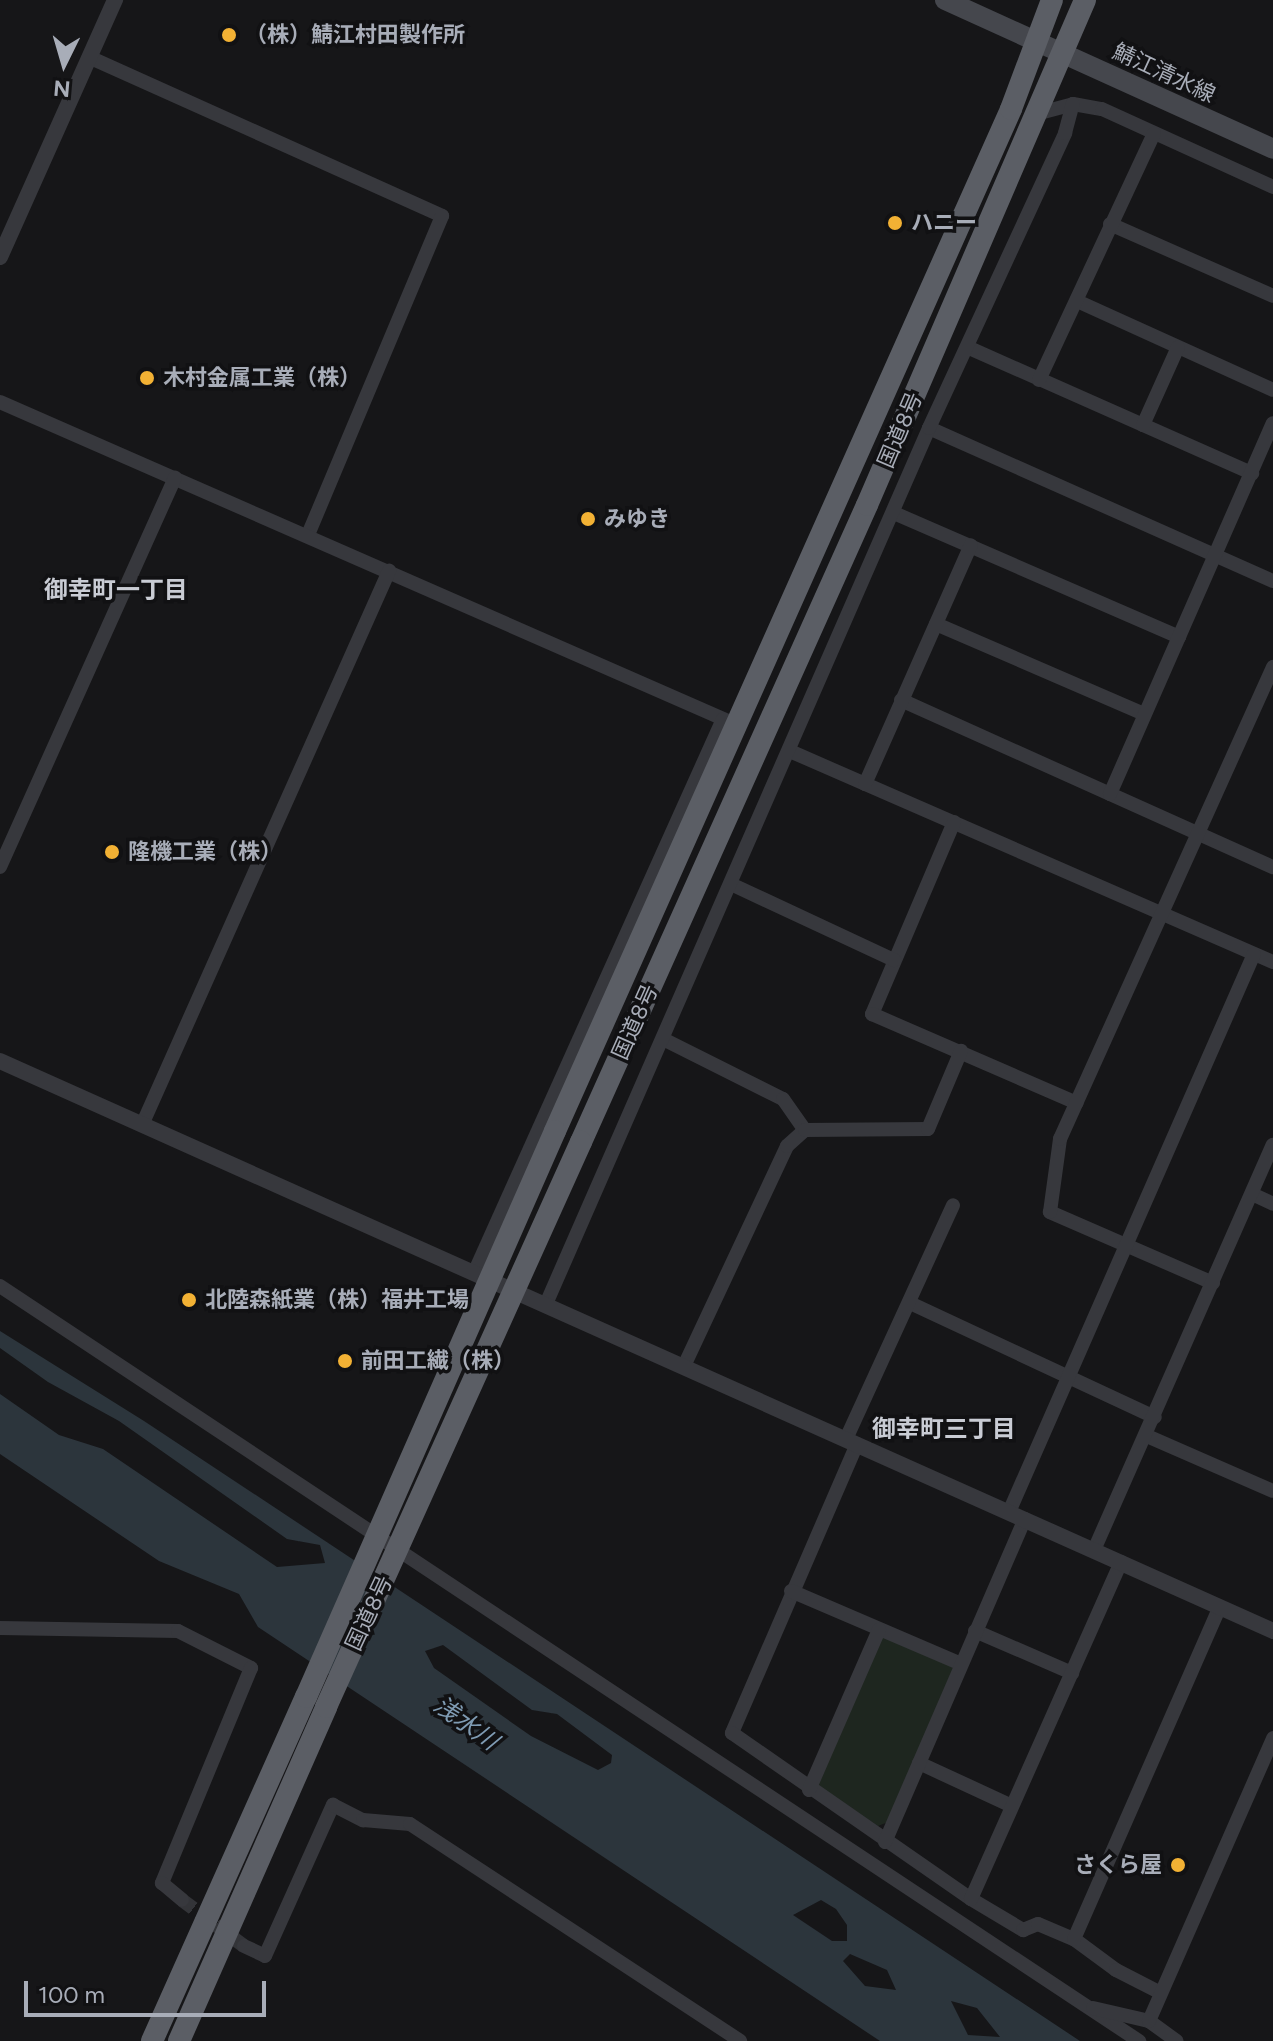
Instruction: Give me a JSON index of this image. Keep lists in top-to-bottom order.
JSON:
{
  "streets": {
    "highway": ["国道8号"],
    "main road": ["鯖江清水線"]
  },
  "crossings": [
    ["鯖江清水線", "国道8号"]
  ],
  "districts": ["御幸町一丁目", "御幸町三丁目"],
  "water": ["浅水川"],
  "places": [
    "（株）鯖江村田製作所",
    "ハニー",
    "木村金属工業（株）",
    "みゆき",
    "隆機工業（株）",
    "北陸森紙業（株）福井工場",
    "前田工繊（株）",
    "さくら屋"
  ],
  "scale_bar": "100 m",
  "north": "bottom"
}
